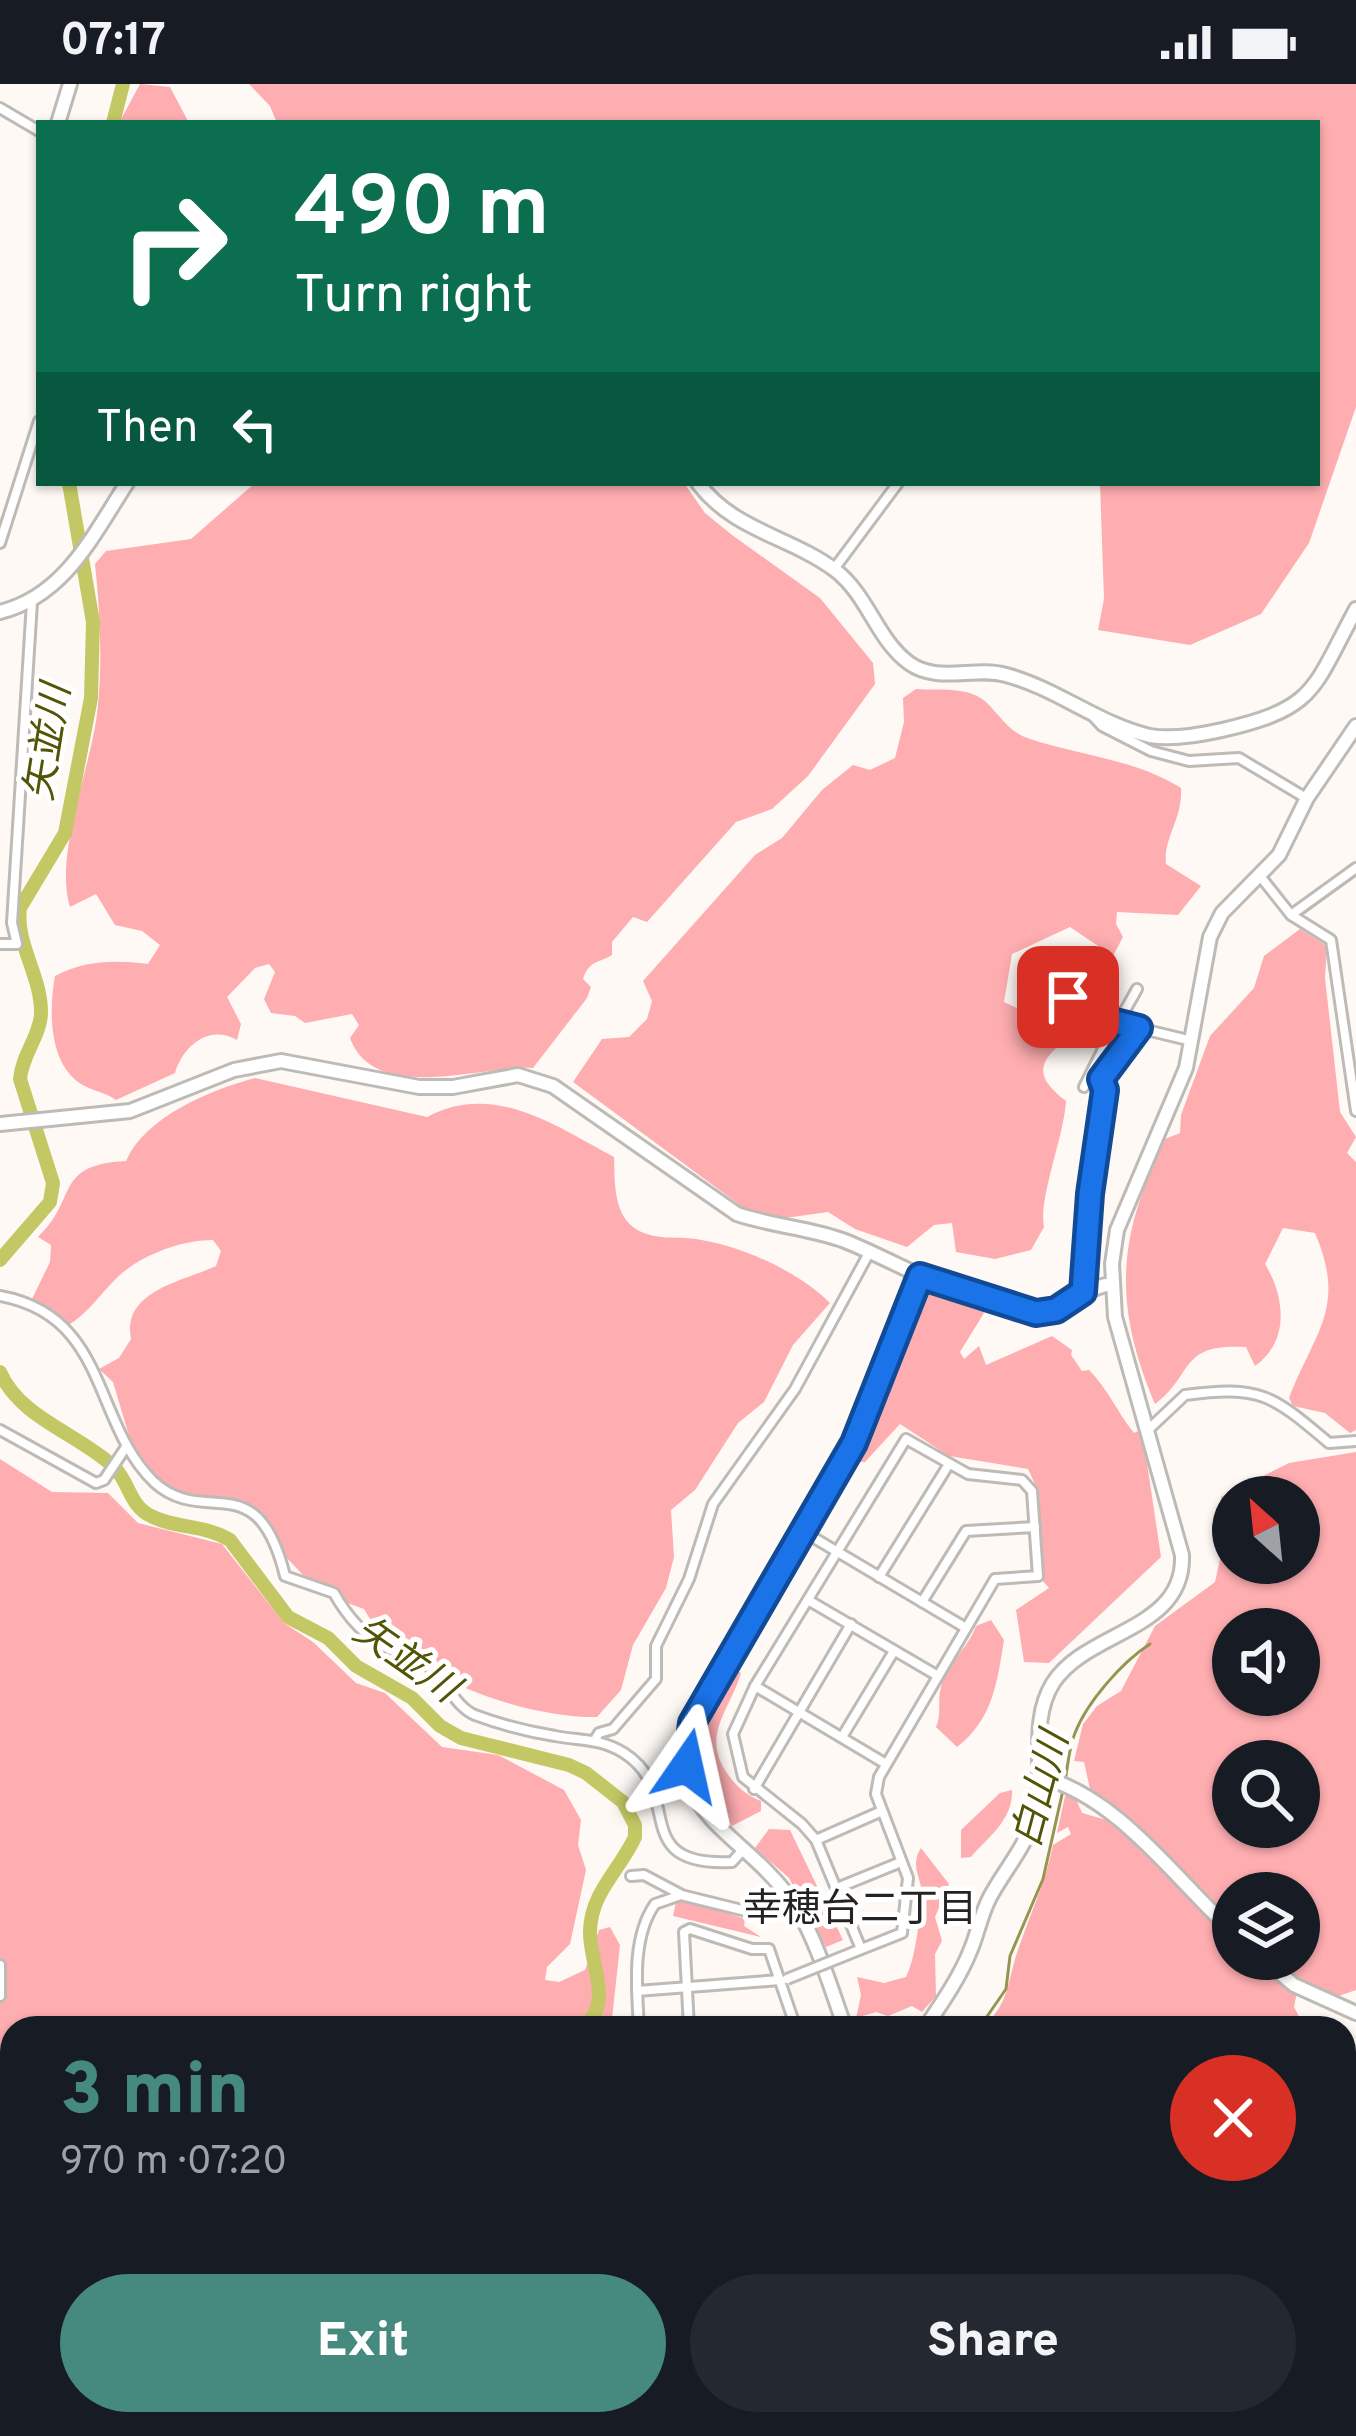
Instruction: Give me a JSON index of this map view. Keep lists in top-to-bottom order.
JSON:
{
  "districts": ["幸穂台二丁目"],
  "water": ["矢並川", "白山川"],
  "north": "top left",
  "page": {
    "status": "07:17",
    "turn": ["490 m", "Turn right"],
    "then": "Then",
    "heading": ["3 min", "970 m · 07:20"],
    "buttons": ["Exit", "Share"]
  }
}
